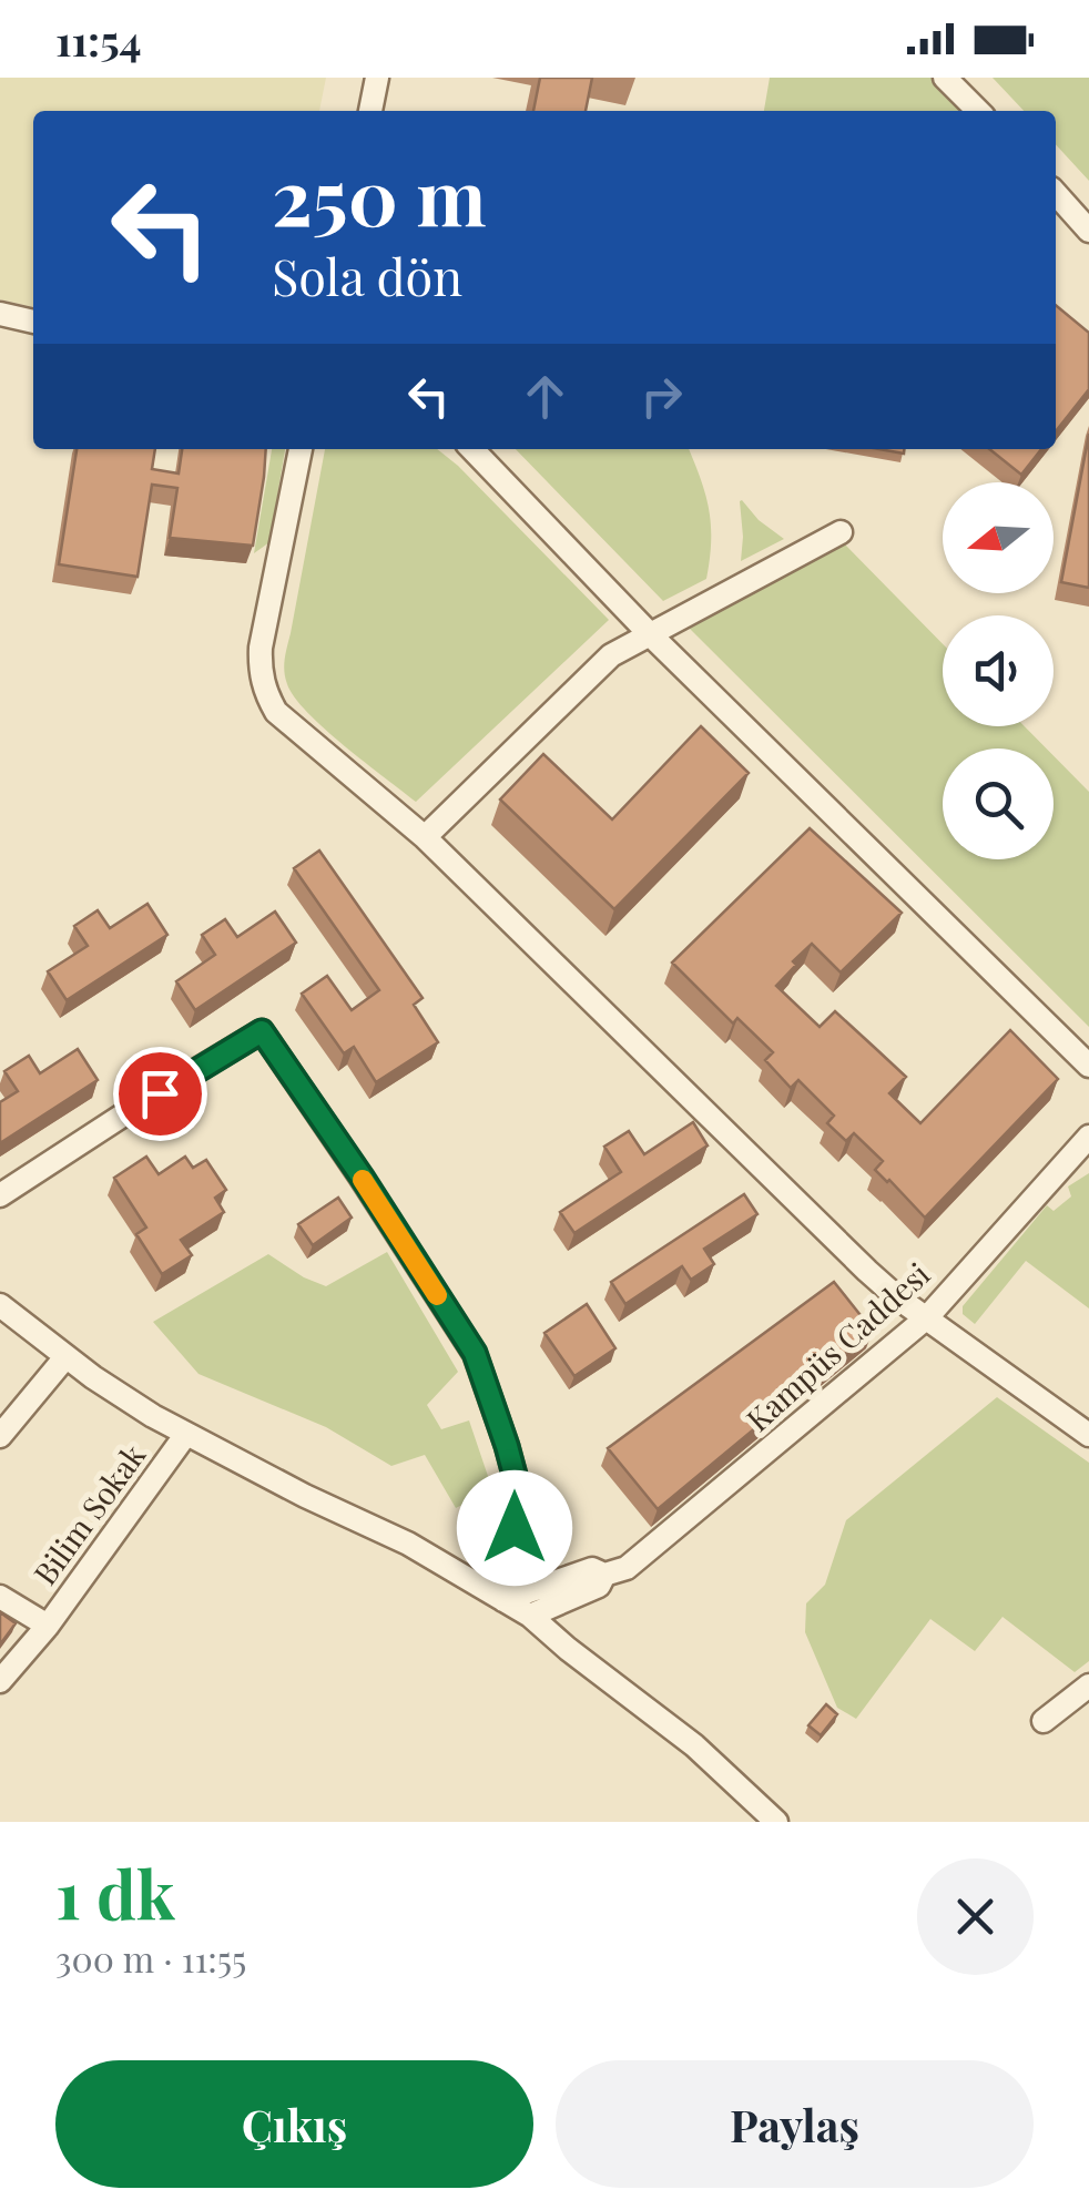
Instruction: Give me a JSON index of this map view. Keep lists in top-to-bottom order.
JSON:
{
  "streets": {
    "street": ["Kampüs Caddesi", "Bilim Sokak"]
  },
  "north": "left",
  "page": {
    "status": "11:54",
    "turn": ["250 m", "Sola dön"],
    "heading": ["1 dk", "300 m · 11:55"],
    "buttons": ["Çıkış", "Paylaş"]
  }
}
